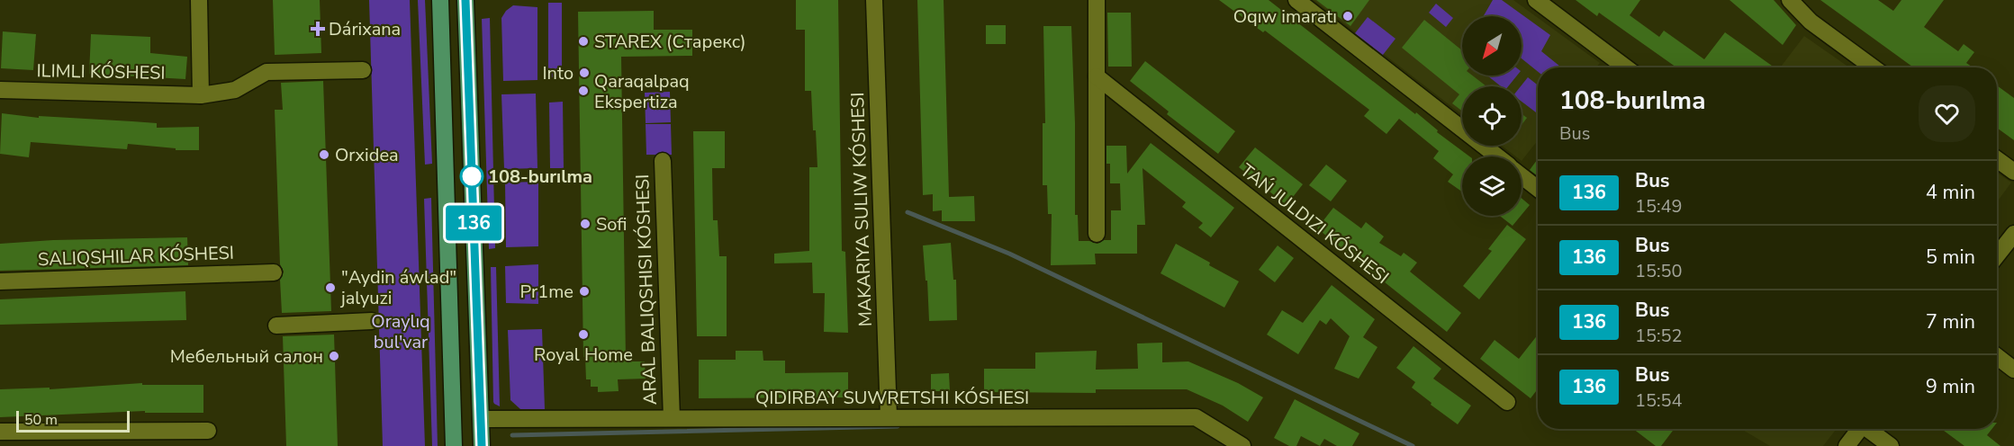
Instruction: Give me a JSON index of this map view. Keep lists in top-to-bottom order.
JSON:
{
  "streets": {
    "street": ["ILIMLI KÓSHESI"]
  },
  "parks": ["Oraylıq bul'var"],
  "places": {
    "other": [
      "Oqıw imaratı",
      "STAREX (Старекс)",
      "Into",
      "Qaraqalpaq Ekspertiza",
      "Orxidea",
      "108-burılma",
      "Sofi",
      "\"Aydin áwlad\" jalyuzi",
      "Pr1me",
      "Royal Home",
      "Мебельный салон"
    ],
    "health": ["Dárixana"]
  },
  "lines": ["bus line 136"],
  "scale_bar": "50 m",
  "north": "bottom left",
  "page": {
    "on_map": "136",
    "heading": ["108-burılma", "Bus"],
    "list": [
      {
        "mark": "136",
        "name": "Bus",
        "note": "15:49",
        "value": "4 min"
      },
      {
        "mark": "136",
        "name": "Bus",
        "note": "15:50",
        "value": "5 min"
      },
      {
        "mark": "136",
        "name": "Bus",
        "note": "15:52",
        "value": "7 min"
      },
      {
        "mark": "136",
        "name": "Bus",
        "note": "15:54",
        "value": "9 min"
      }
    ],
    "scale": "50 m"
  }
}
